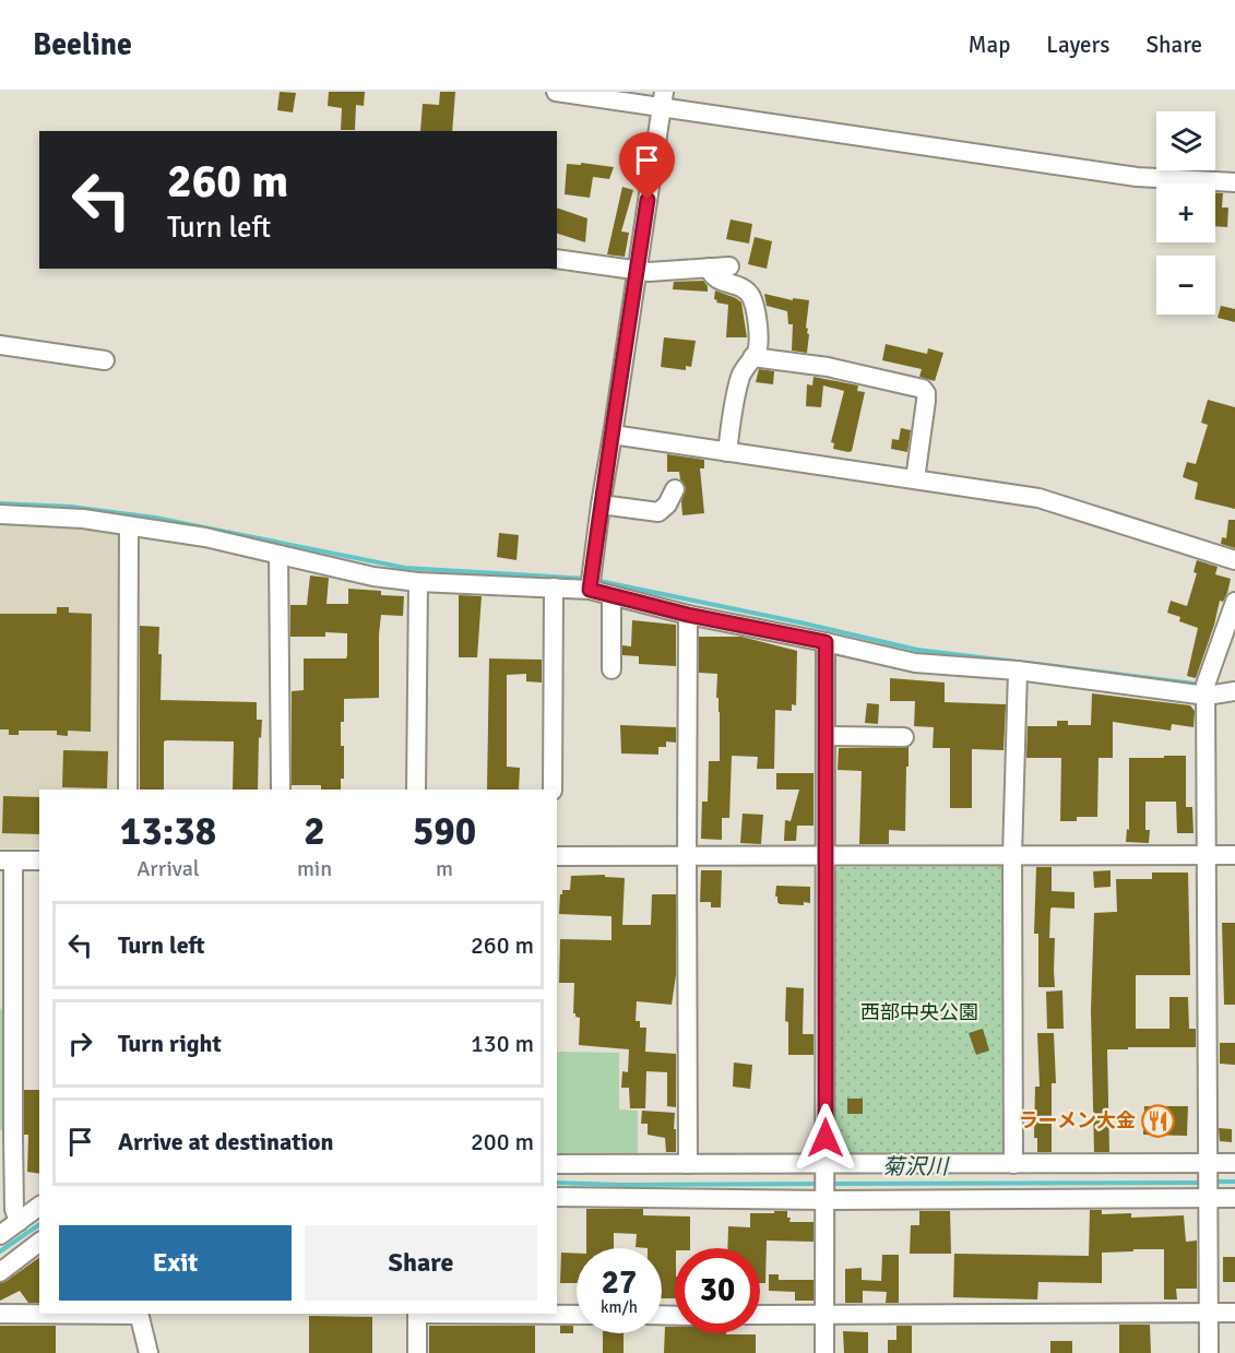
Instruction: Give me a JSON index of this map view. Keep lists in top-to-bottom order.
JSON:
{
  "water": ["菊沢川"],
  "parks": ["西部中央公園"],
  "places": {
    "restaurant": ["ラーメン大金"]
  },
  "page": {
    "header": "Beeline",
    "nav": ["Map", "Layers", "Share"],
    "map_buttons": ["+", "−"],
    "turn": ["260 m", "Turn left"],
    "eta": [
      "13:38",
      "Arrival",
      "2",
      "min",
      "590",
      "m"
    ],
    "list": [
      {
        "name": "Turn left",
        "value": "260 m"
      },
      {
        "name": "Turn right",
        "value": "130 m"
      },
      {
        "name": "Arrive at destination",
        "value": "200 m"
      }
    ],
    "buttons": ["Exit", "Share"],
    "speed": "27 km/h",
    "limit": "30"
  }
}
